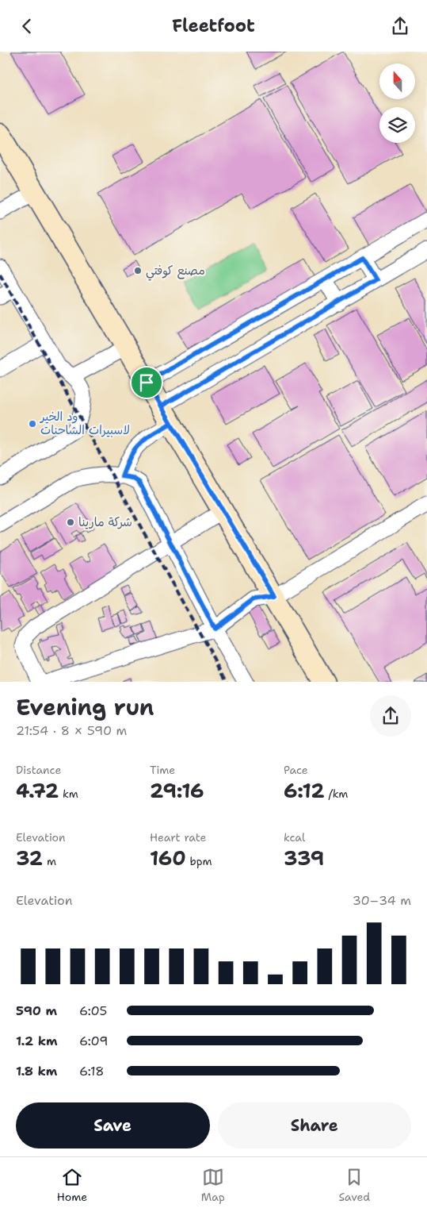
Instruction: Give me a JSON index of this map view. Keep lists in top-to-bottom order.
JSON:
{
  "places": ["مصنع كوفتي", "ود الخير لاسبيرات الشاحنات", "شركة مارينا"],
  "north": "top",
  "page": {
    "header": "Fleetfoot",
    "heading": ["Evening run", "21:54 · 8 × 590 m"],
    "stats": [
      ["Distance", "4.72 km"],
      ["Time", "29:16"],
      ["Pace", "6:12 /km"],
      ["Elevation", "32 m"],
      ["Heart rate", "160 bpm"],
      ["kcal", "339"]
    ],
    "chart": ["Elevation", "30–34 m"],
    "list": [
      {
        "name": "590 m",
        "note": "6:05"
      },
      {
        "name": "1.2 km",
        "note": "6:09"
      },
      {
        "name": "1.8 km",
        "note": "6:18"
      }
    ],
    "buttons": ["Save", "Share"],
    "tabs": ["Home", "Map", "Saved"]
  }
}
